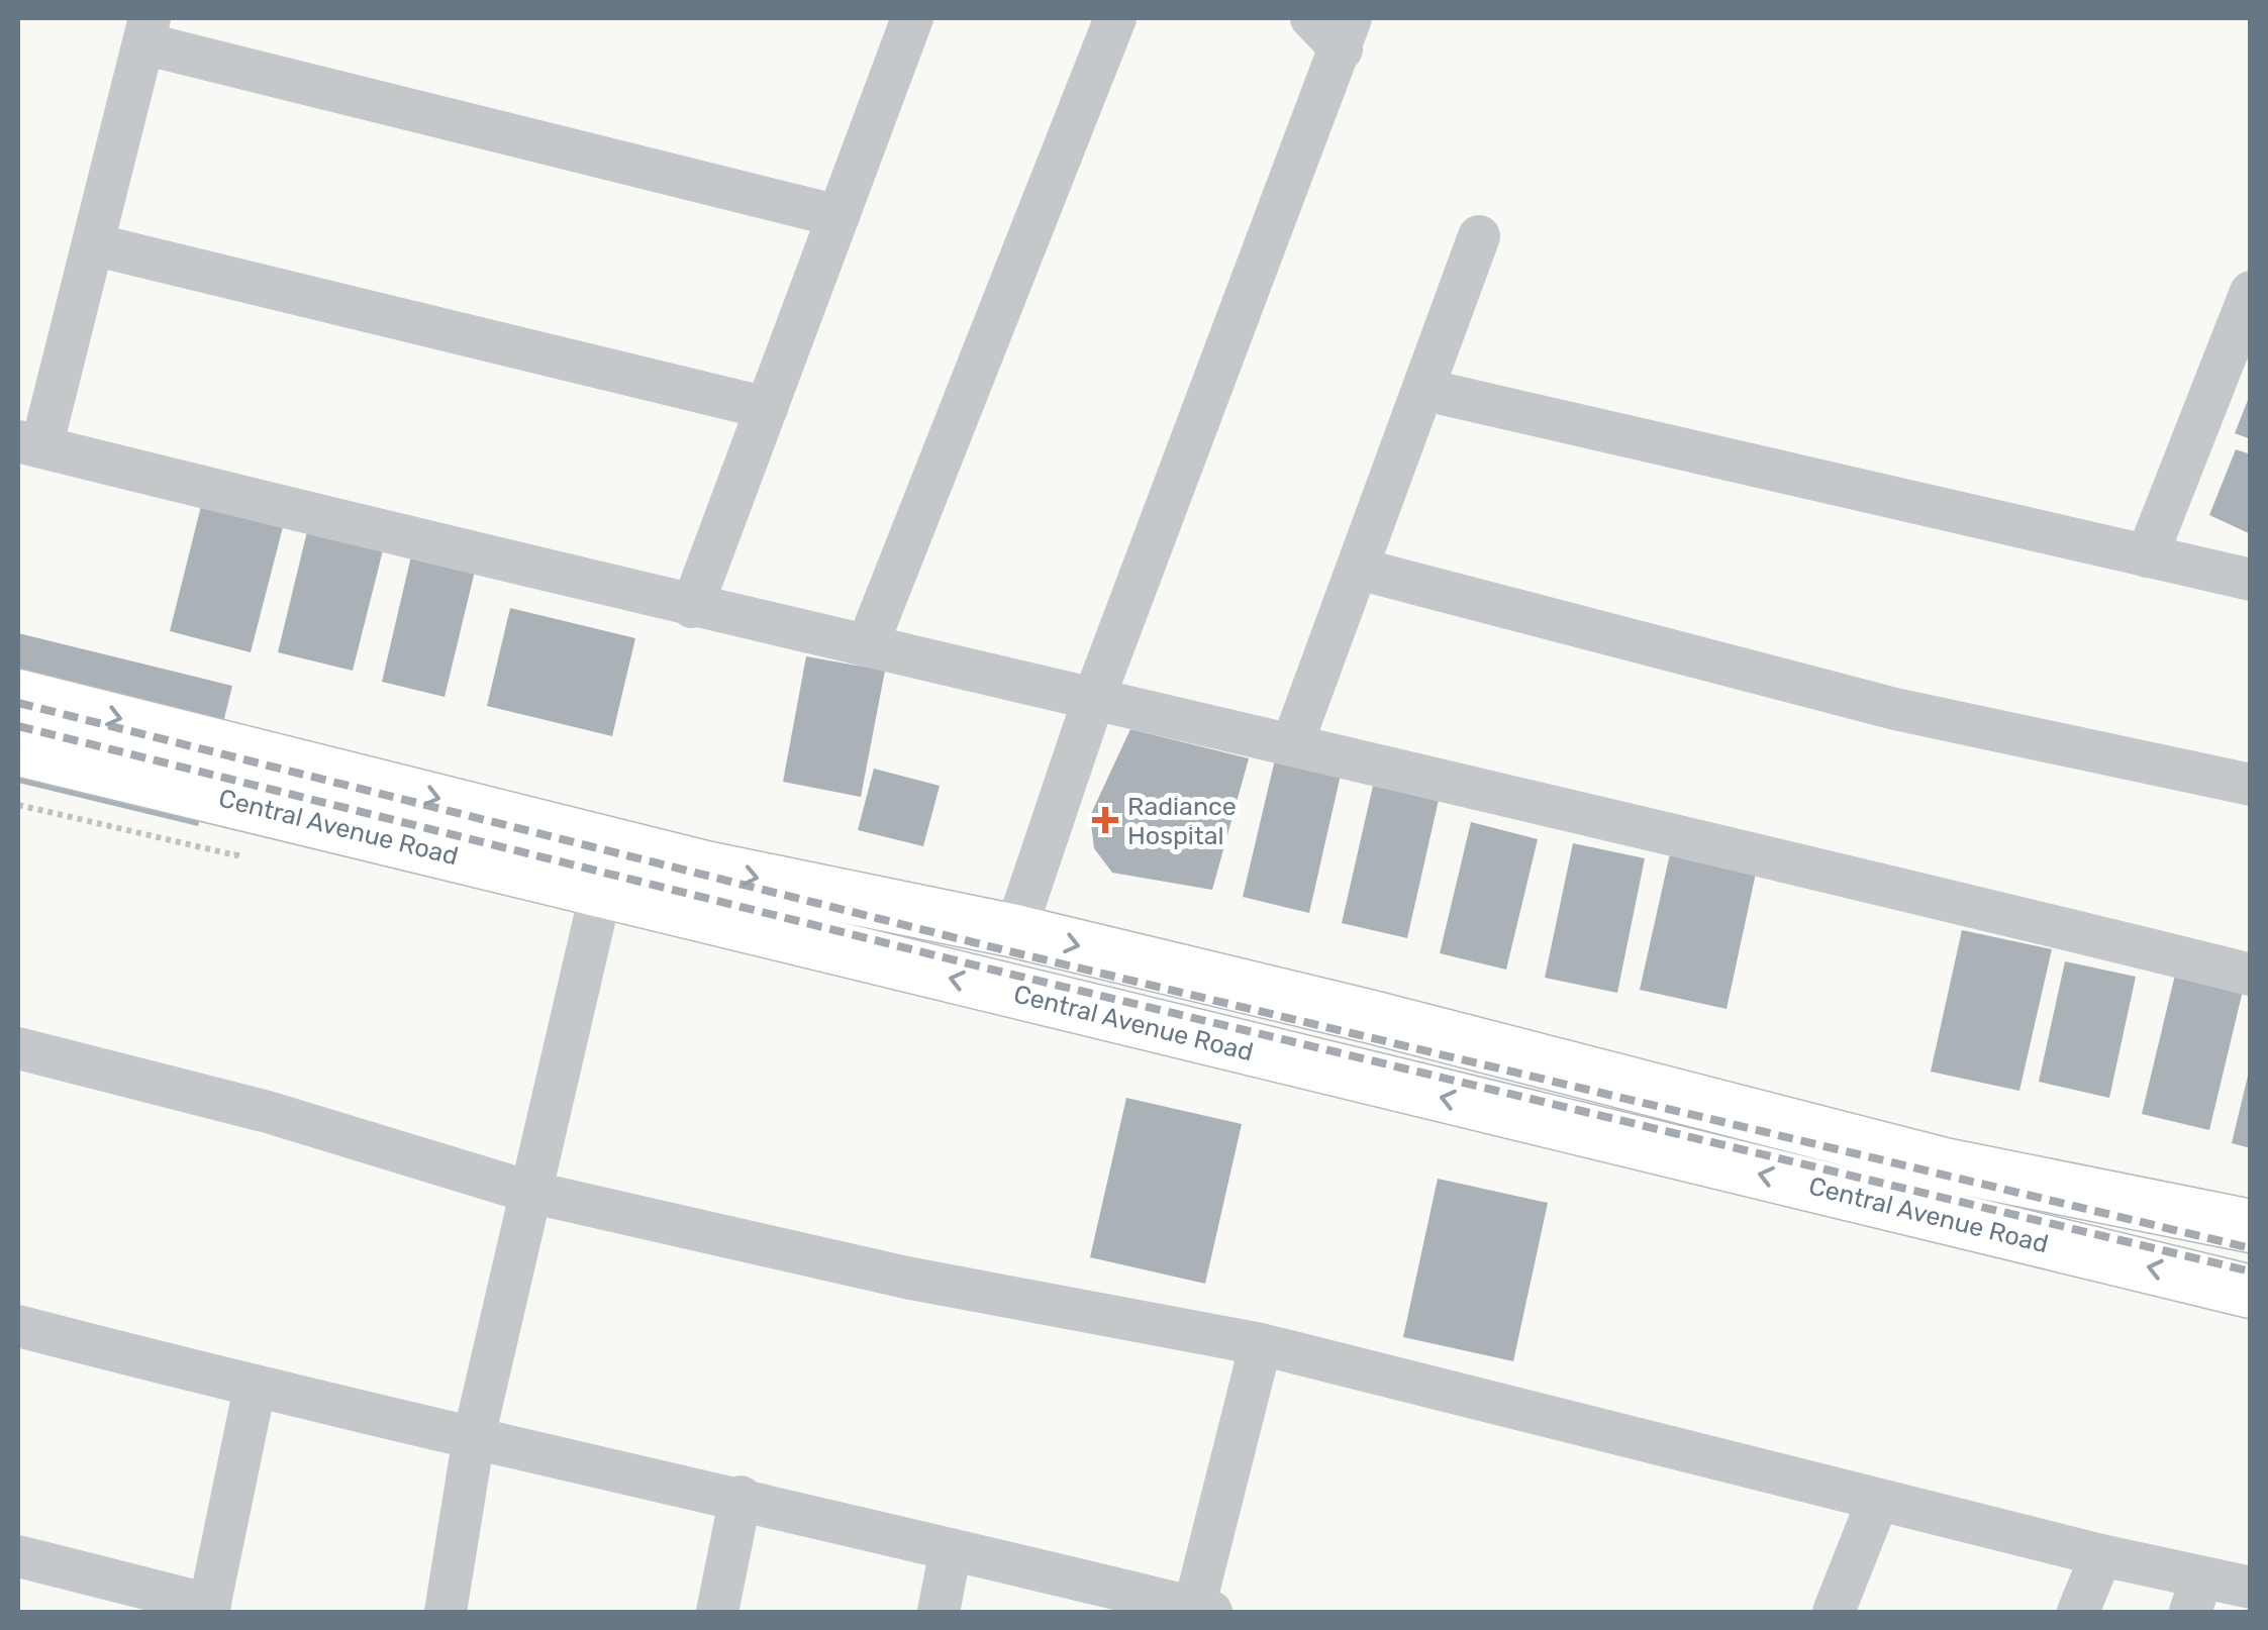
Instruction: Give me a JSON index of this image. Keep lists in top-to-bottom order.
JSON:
{
  "streets": {
    "main road": ["Central Avenue Road"]
  },
  "places": {
    "health": ["Radiance Hospital"]
  }
}
